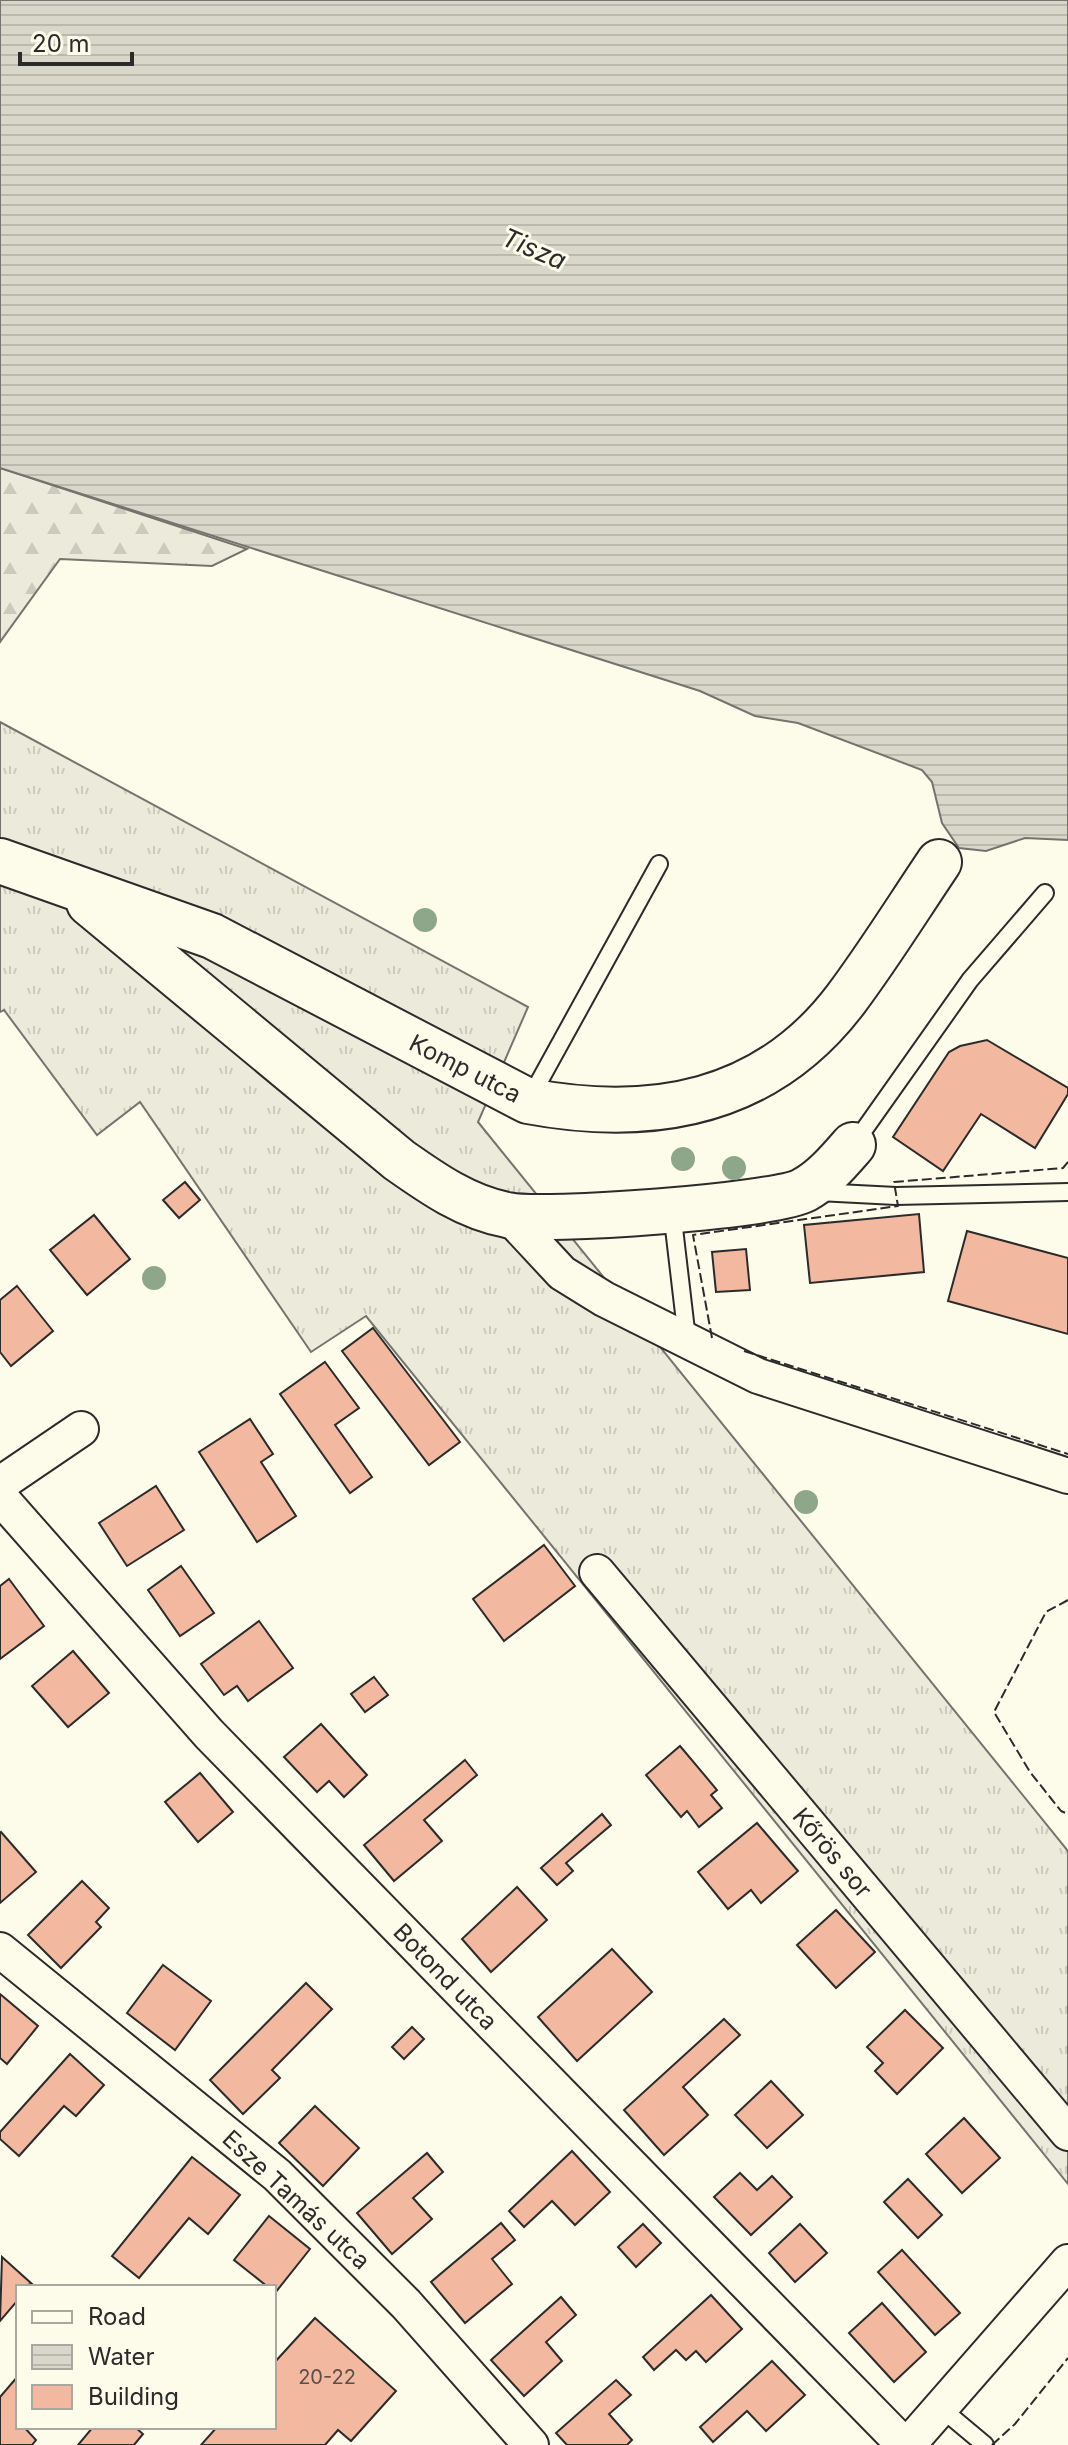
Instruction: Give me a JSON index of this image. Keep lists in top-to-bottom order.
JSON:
{
  "streets": {
    "main road": ["Komp utca"],
    "street": ["Kőrös sor", "Botond utca", "Esze Tamás utca"]
  },
  "water": ["Tisza"],
  "house_numbers": ["20-22"],
  "legend": ["Road", "Water", "Building"],
  "scale_bar": "20 m"
}
